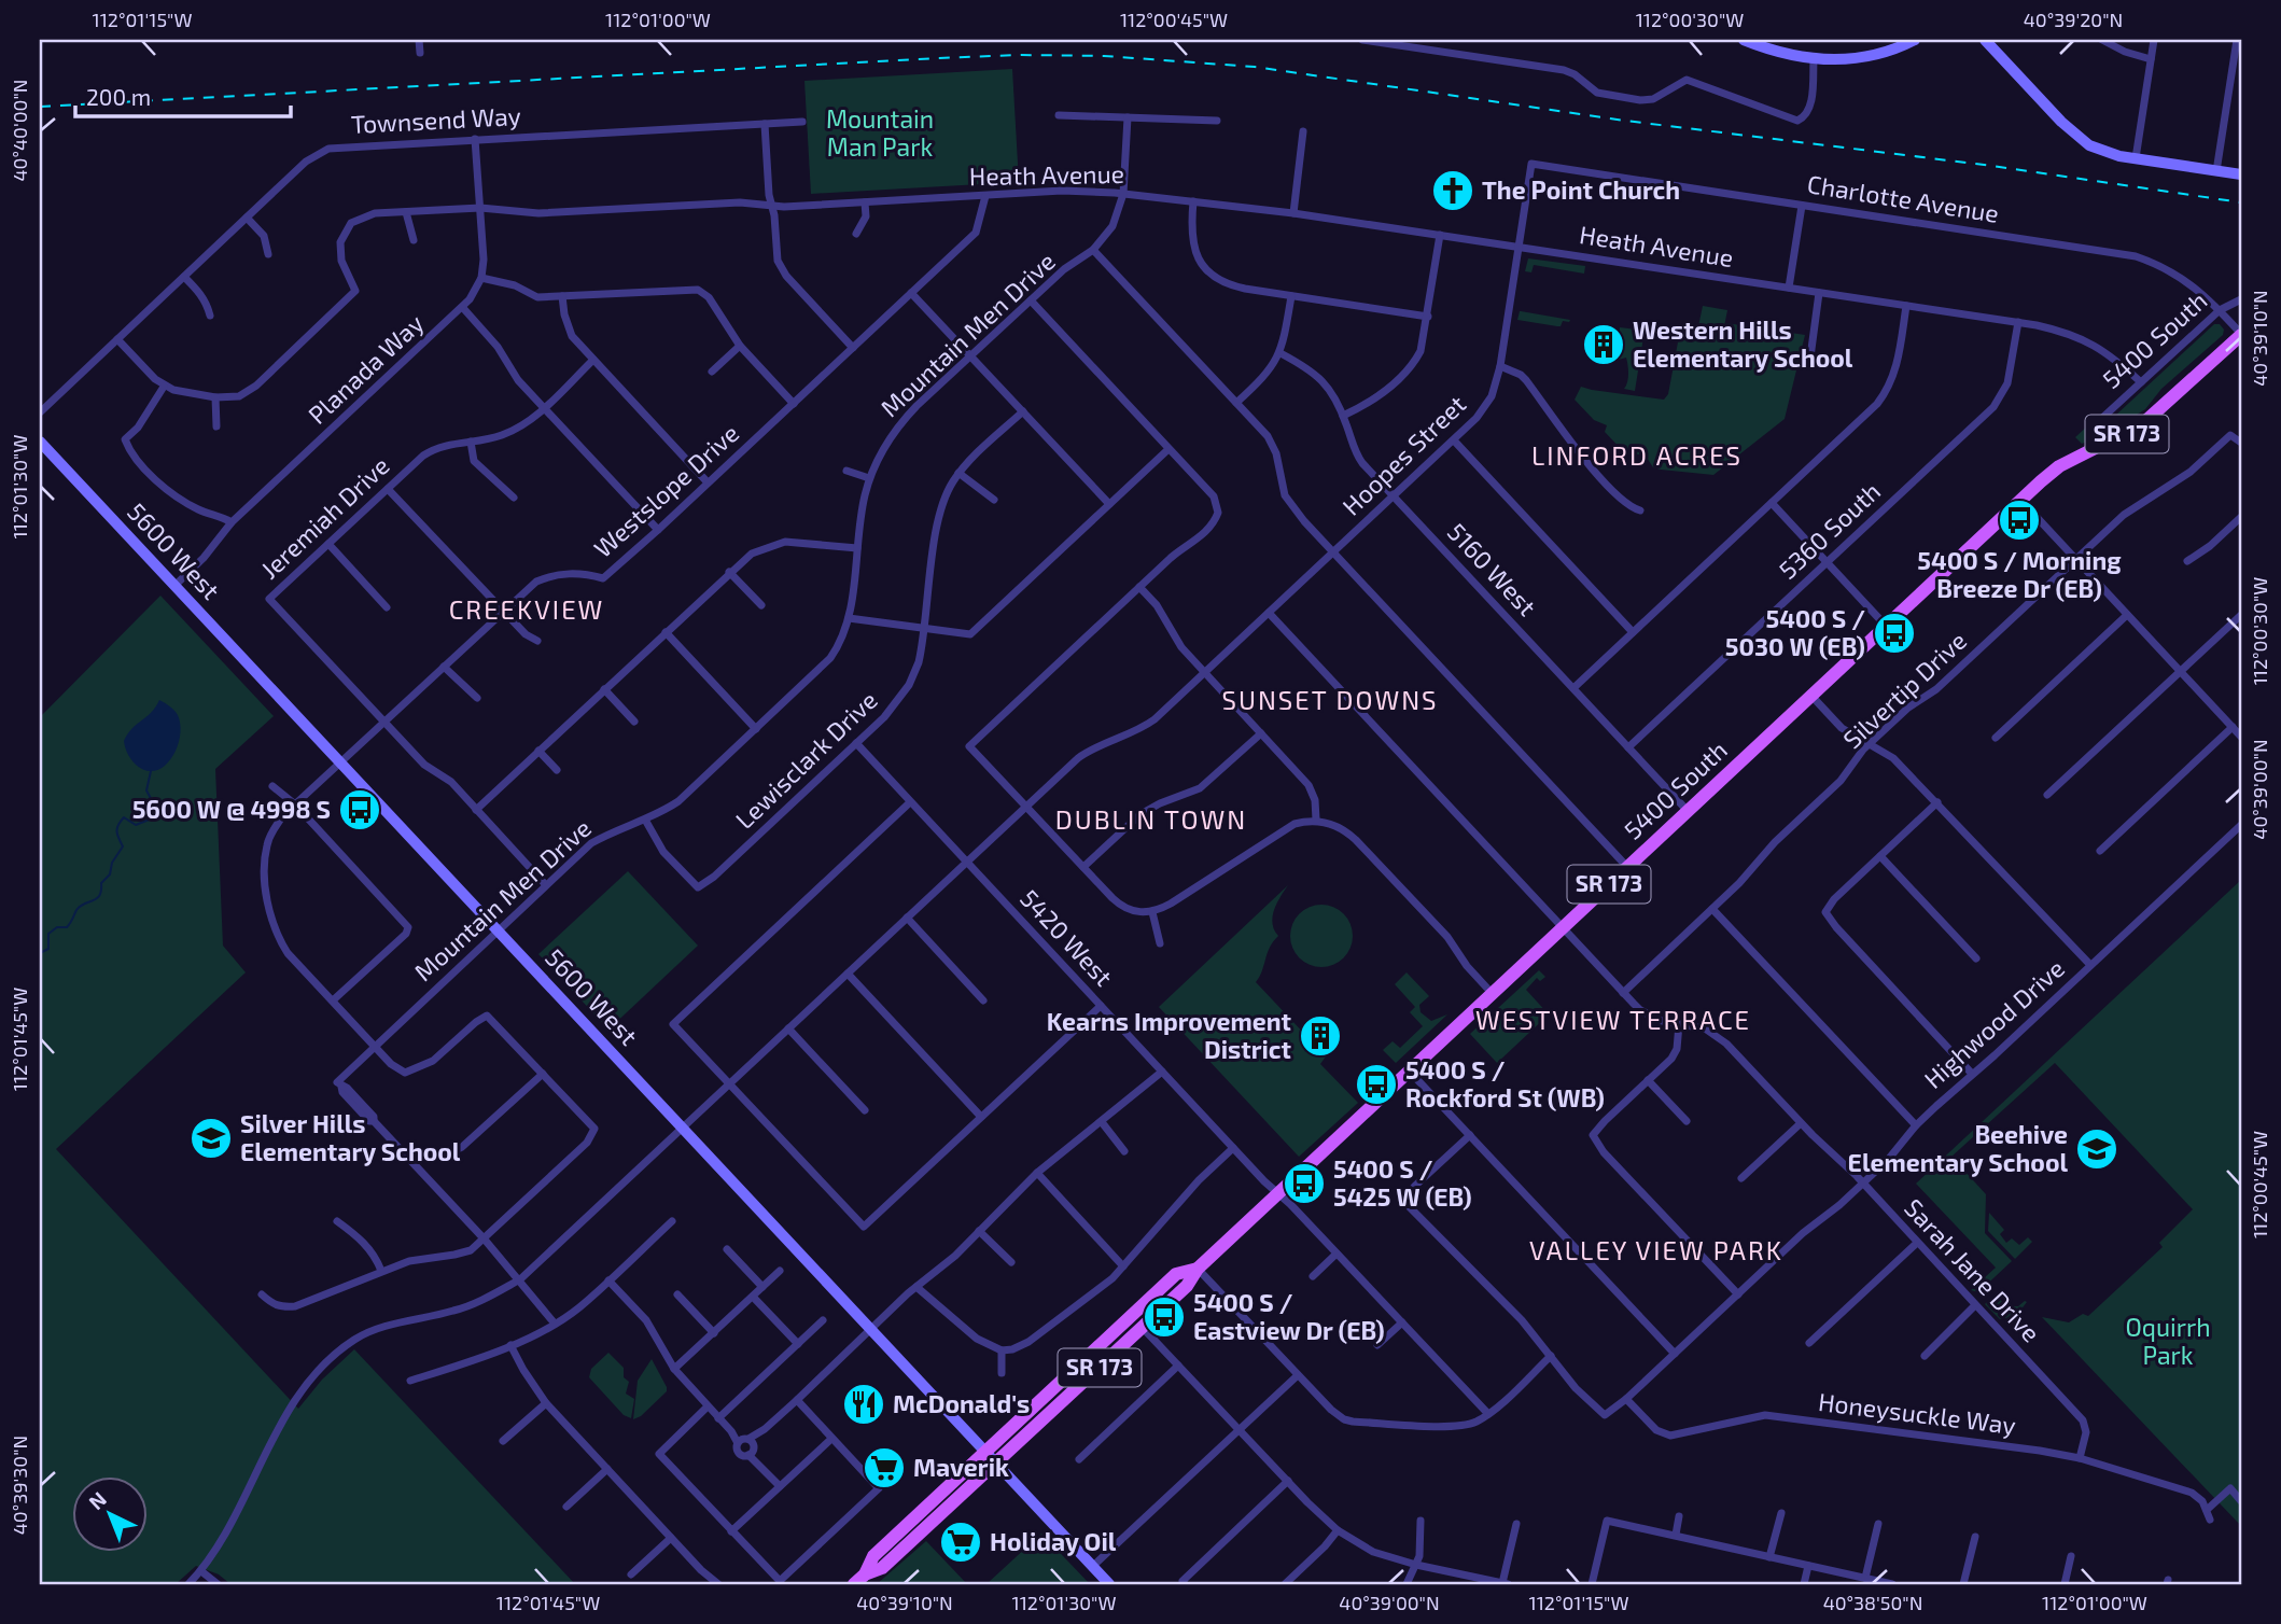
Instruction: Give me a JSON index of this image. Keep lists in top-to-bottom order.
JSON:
{
  "streets": {
    "main road": ["5400 South", "SR 173", "5600 West"],
    "street": [
      "Townsend Way",
      "Heath Avenue",
      "Charlotte Avenue",
      "Mountain Men Drive",
      "Planada Way",
      "Hoopes Street",
      "Westslope Drive",
      "Jeremiah Drive",
      "5360 South",
      "5160 West",
      "Silvertip Drive",
      "Lewisclark Drive",
      "5420 West",
      "Highwood Drive",
      "Sarah Jane Drive",
      "Honeysuckle Way"
    ]
  },
  "crossings": [
    ["Townsend Way", "Planada Way"],
    ["Heath Avenue", "Mountain Men Drive"],
    ["Heath Avenue", "5400 South"],
    ["Heath Avenue", "Planada Way"],
    ["Heath Avenue", "Hoopes Street"],
    ["Heath Avenue", "Westslope Drive"],
    ["Heath Avenue", "5360 South"],
    ["Charlotte Avenue", "5400 South"],
    ["Charlotte Avenue", "SR 173"],
    ["Charlotte Avenue", "Hoopes Street"],
    ["Mountain Men Drive", "Westslope Drive"],
    ["Mountain Men Drive", "Jeremiah Drive"],
    ["Mountain Men Drive", "5600 West"],
    ["Mountain Men Drive", "Lewisclark Drive"],
    ["5400 South", "SR 173"],
    ["5400 South", "5600 West"],
    ["5400 South", "5160 West"],
    ["5400 South", "5420 West"],
    ["5400 South", "Sarah Jane Drive"],
    ["Planada Way", "5600 West"],
    ["Hoopes Street", "5600 West"],
    ["Hoopes Street", "5160 West"],
    ["Hoopes Street", "5420 West"],
    ["Hoopes Street", "Sarah Jane Drive"],
    ["Westslope Drive", "Jeremiah Drive"],
    ["Westslope Drive", "5600 West"],
    ["5360 South", "5160 West"],
    ["Silvertip Drive", "Sarah Jane Drive"],
    ["Lewisclark Drive", "5420 West"],
    ["Highwood Drive", "Sarah Jane Drive"],
    ["Highwood Drive", "Honeysuckle Way"],
    ["Sarah Jane Drive", "Honeysuckle Way"]
  ],
  "districts": [
    "LINFORD ACRES",
    "CREEKVIEW",
    "SUNSET DOWNS",
    "DUBLIN TOWN",
    "WESTVIEW TERRACE",
    "VALLEY VIEW PARK"
  ],
  "parks": ["Mountain Man Park", "Oquirrh Park"],
  "places": {
    "church": ["The Point Church"],
    "building": ["Western Hills Elementary School", "Kearns Improvement District"],
    "bus stop": [
      "5400 S / Morning Breeze Dr (EB)",
      "5400 S / 5030 W (EB)",
      "5600 W @ 4998 S",
      "5400 S / Rockford St (WB)",
      "5400 S / 5425 W (EB)",
      "5400 S / Eastview Dr (EB)"
    ],
    "school or university": ["Silver Hills Elementary School", "Beehive Elementary School"],
    "restaurant": ["McDonald's"],
    "supermarket": ["Maverik", "Holiday Oil"]
  },
  "scale_bar": "200 m",
  "north": "top left",
  "coordinates": [
    "112°01'15\"W",
    "112°01'00\"W",
    "112°00'45\"W",
    "112°00'30\"W",
    "40°39'20\"N",
    "40°40'00\"N",
    "40°39'10\"N",
    "112°01'30\"W",
    "40°39'00\"N",
    "112°01'45\"W",
    "40°39'30\"N",
    "40°38'50\"N"
  ]
}
